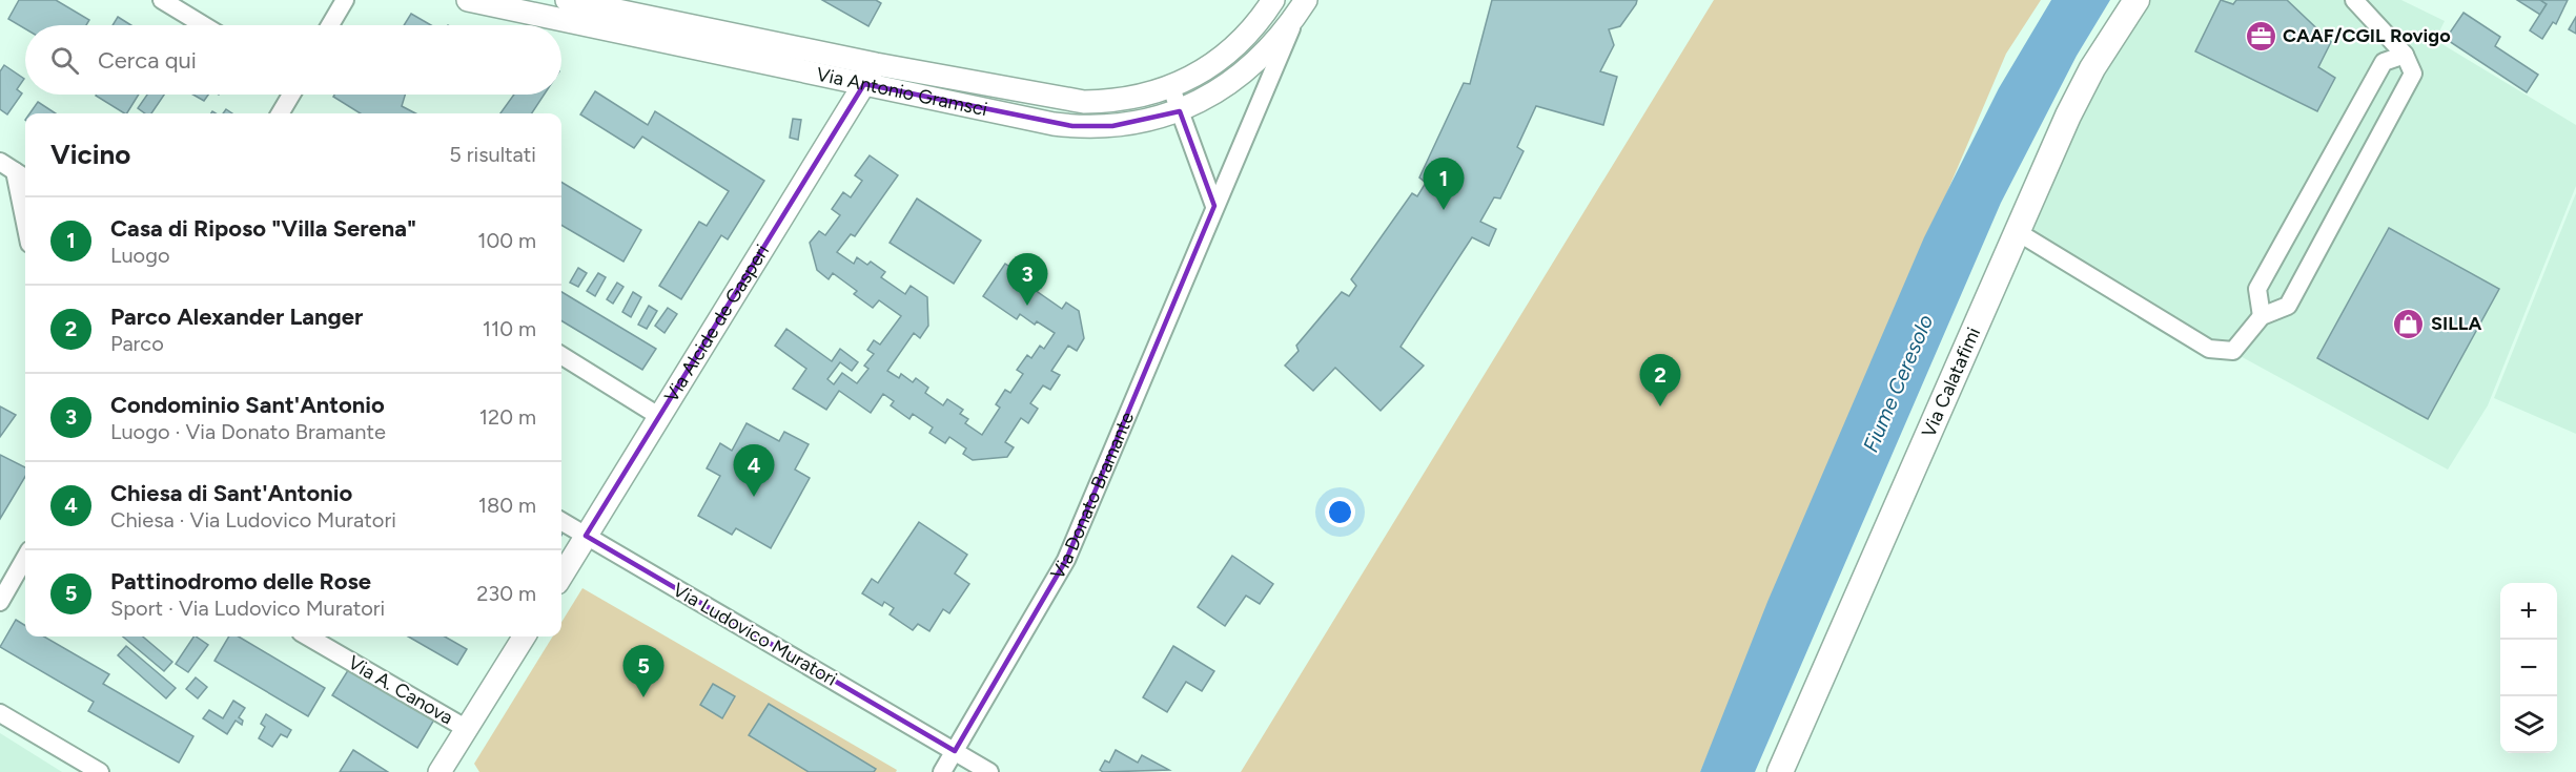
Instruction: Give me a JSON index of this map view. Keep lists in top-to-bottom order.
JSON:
{
  "streets": {
    "main road": ["Via Calatafimi"],
    "street": [
      "Via Antonio Gramsci",
      "Via Alcide de Gasperi",
      "Via Donato Bramante",
      "Via Ludovico Muratori",
      "Via A. Canova"
    ]
  },
  "crossings": [
    ["Via Antonio Gramsci", "Via Alcide de Gasperi"],
    ["Via Antonio Gramsci", "Via Donato Bramante"],
    ["Via Alcide de Gasperi", "Via Ludovico Muratori"],
    ["Via Donato Bramante", "Via Ludovico Muratori"]
  ],
  "water": ["Fiume Ceresolo"],
  "places": {
    "office": ["CAAF/CGIL Rovigo"],
    "shop": ["SILLA"]
  },
  "page": {
    "search": "Cerca qui",
    "heading": ["Vicino", "5 risultati"],
    "pins": [
      "1",
      "3",
      "2",
      "4",
      "5"
    ],
    "list": [
      {
        "mark": "1",
        "name": "Casa di Riposo \"Villa Serena\"",
        "note": "Luogo",
        "value": "100 m"
      },
      {
        "mark": "2",
        "name": "Parco Alexander Langer",
        "note": "Parco",
        "value": "110 m"
      },
      {
        "mark": "3",
        "name": "Condominio Sant'Antonio",
        "note": "Luogo · Via Donato Bramante",
        "value": "120 m"
      },
      {
        "mark": "4",
        "name": "Chiesa di Sant'Antonio",
        "note": "Chiesa · Via Ludovico Muratori",
        "value": "180 m"
      },
      {
        "mark": "5",
        "name": "Pattinodromo delle Rose",
        "note": "Sport · Via Ludovico Muratori",
        "value": "230 m"
      }
    ],
    "map_buttons": ["+", "−"]
  }
}
